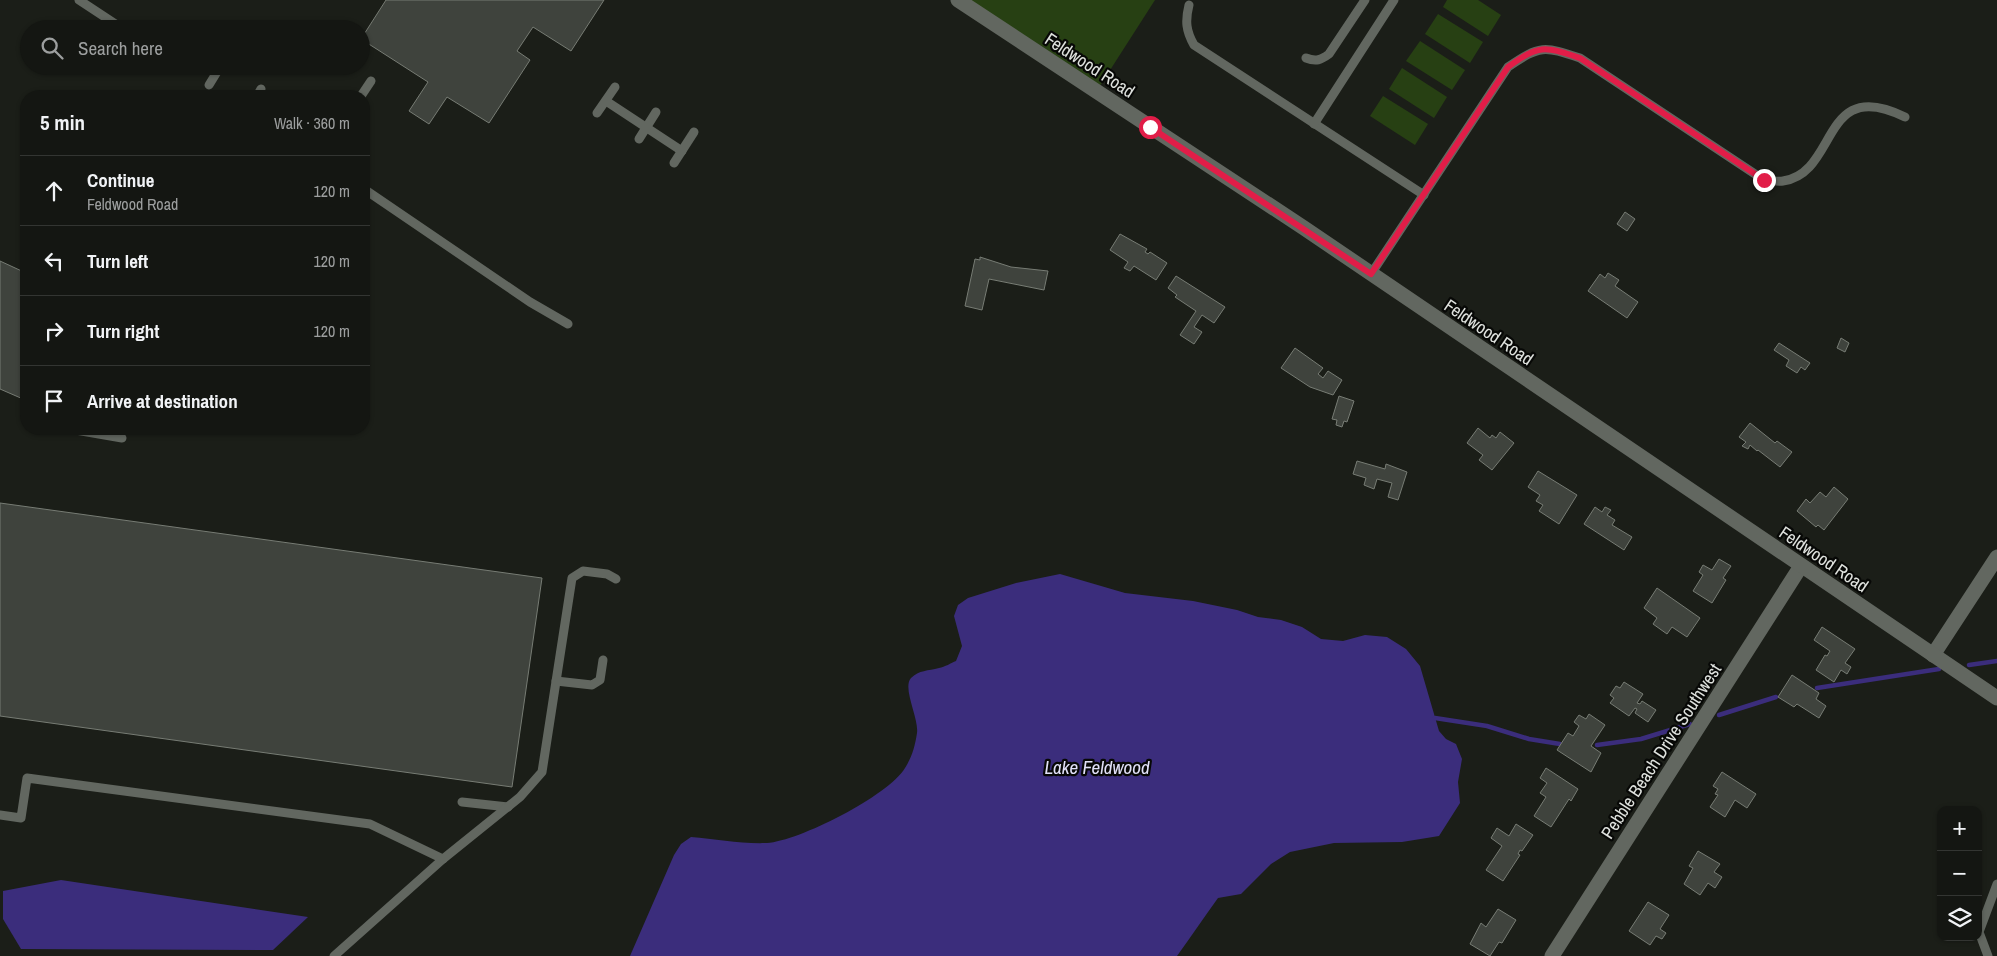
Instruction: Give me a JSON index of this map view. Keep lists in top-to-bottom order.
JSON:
{
  "streets": {
    "street": ["Feldwood Road", "Pebble Beach Drive Southwest"]
  },
  "crossings": [
    ["Feldwood Road", "Pebble Beach Drive Southwest"]
  ],
  "water": ["Lake Feldwood"],
  "page": {
    "search": "Search here",
    "heading": ["5 min", "Walk · 360 m"],
    "list": [
      ["Continue", "Feldwood Road", "120 m"],
      ["Turn left", "120 m"],
      ["Turn right", "120 m"],
      "Arrive at destination"
    ],
    "map_buttons": ["+", "−"]
  }
}
